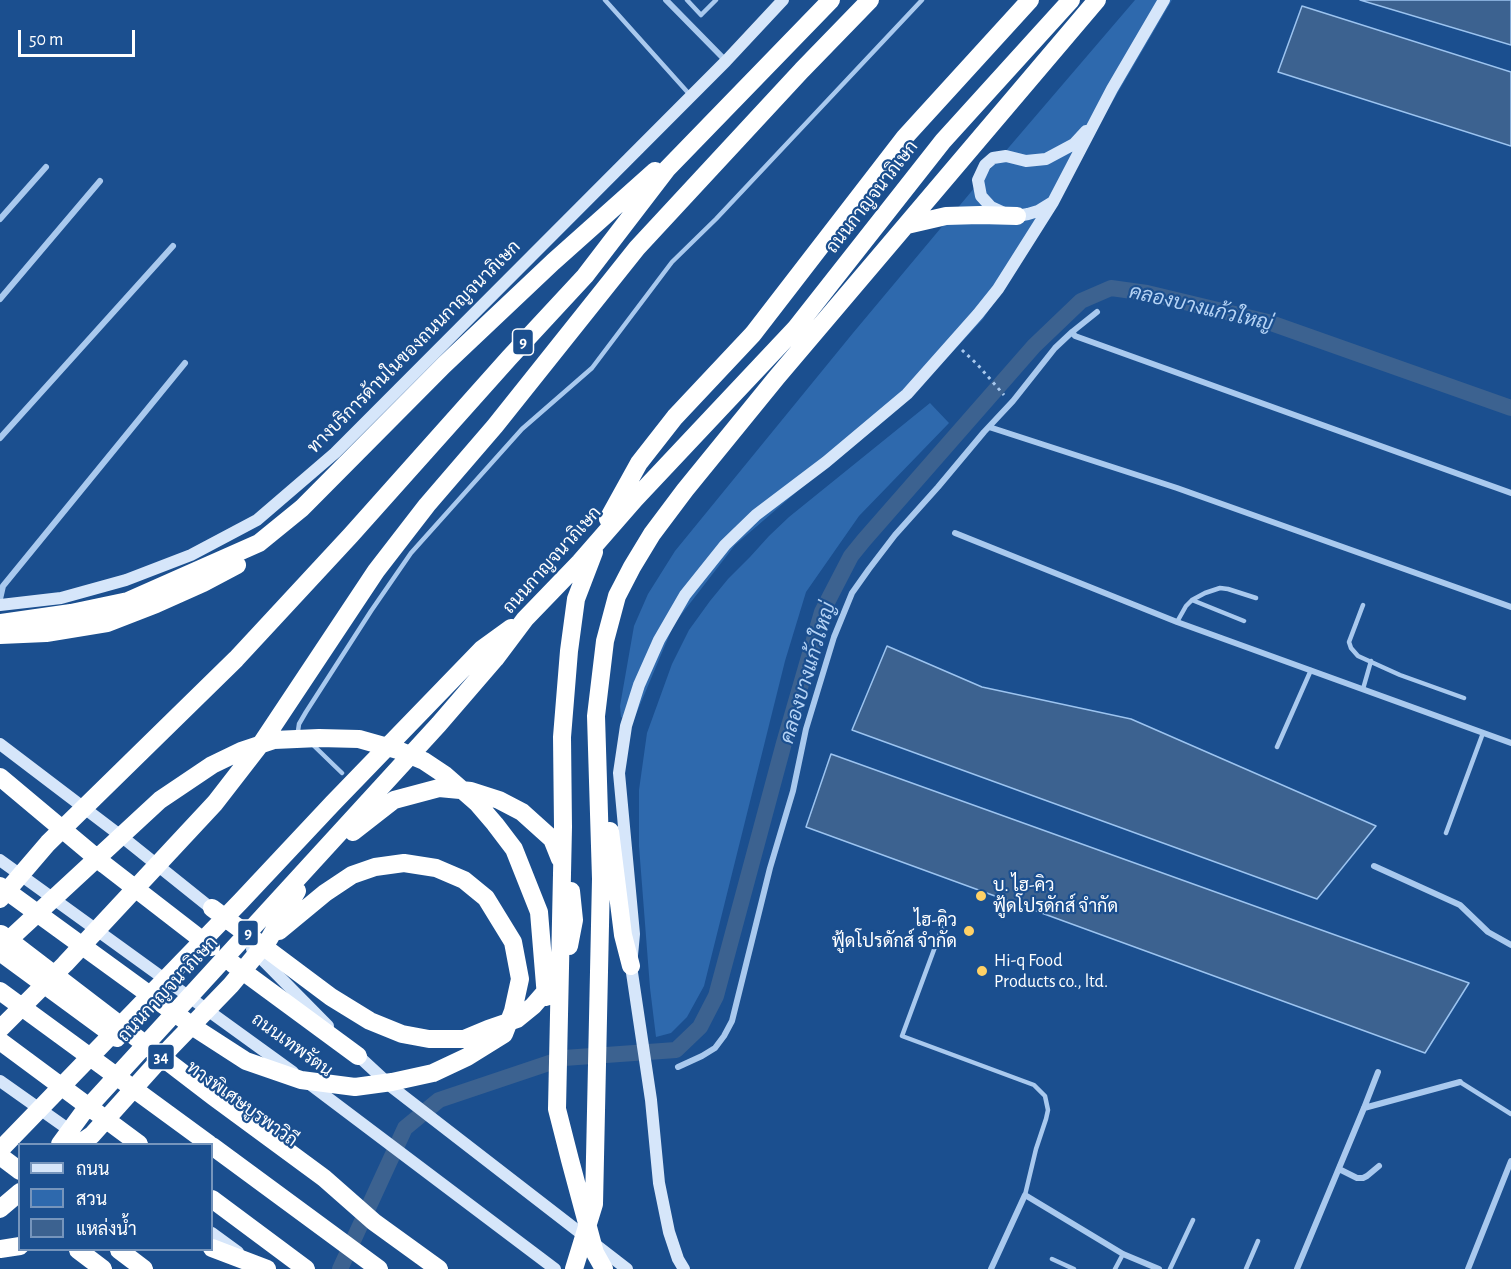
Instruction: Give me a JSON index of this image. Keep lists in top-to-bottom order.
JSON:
{
  "streets": {
    "highway": [
      "ถนนกาญจนาภิเษก",
      "9",
      "34",
      "ทางพิเศษบูรพาวิถี"
    ],
    "main road": ["ทางบริการด้านในของถนนกาญจนาภิเษก", "ถนนเทพรัตน"]
  },
  "water": ["คลองบางแก้วใหญ่"],
  "places": ["บ. ไฮ-คิว ฟู้ดโปรดักส์ จำกัด", "ไฮ-คิว ฟู้ดโปรดักส์ จำกัด", "Hi-q Food Products co., ltd."],
  "legend": ["ถนน", "สวน", "แหล่งน้ำ"],
  "scale_bar": "50 m"
}
